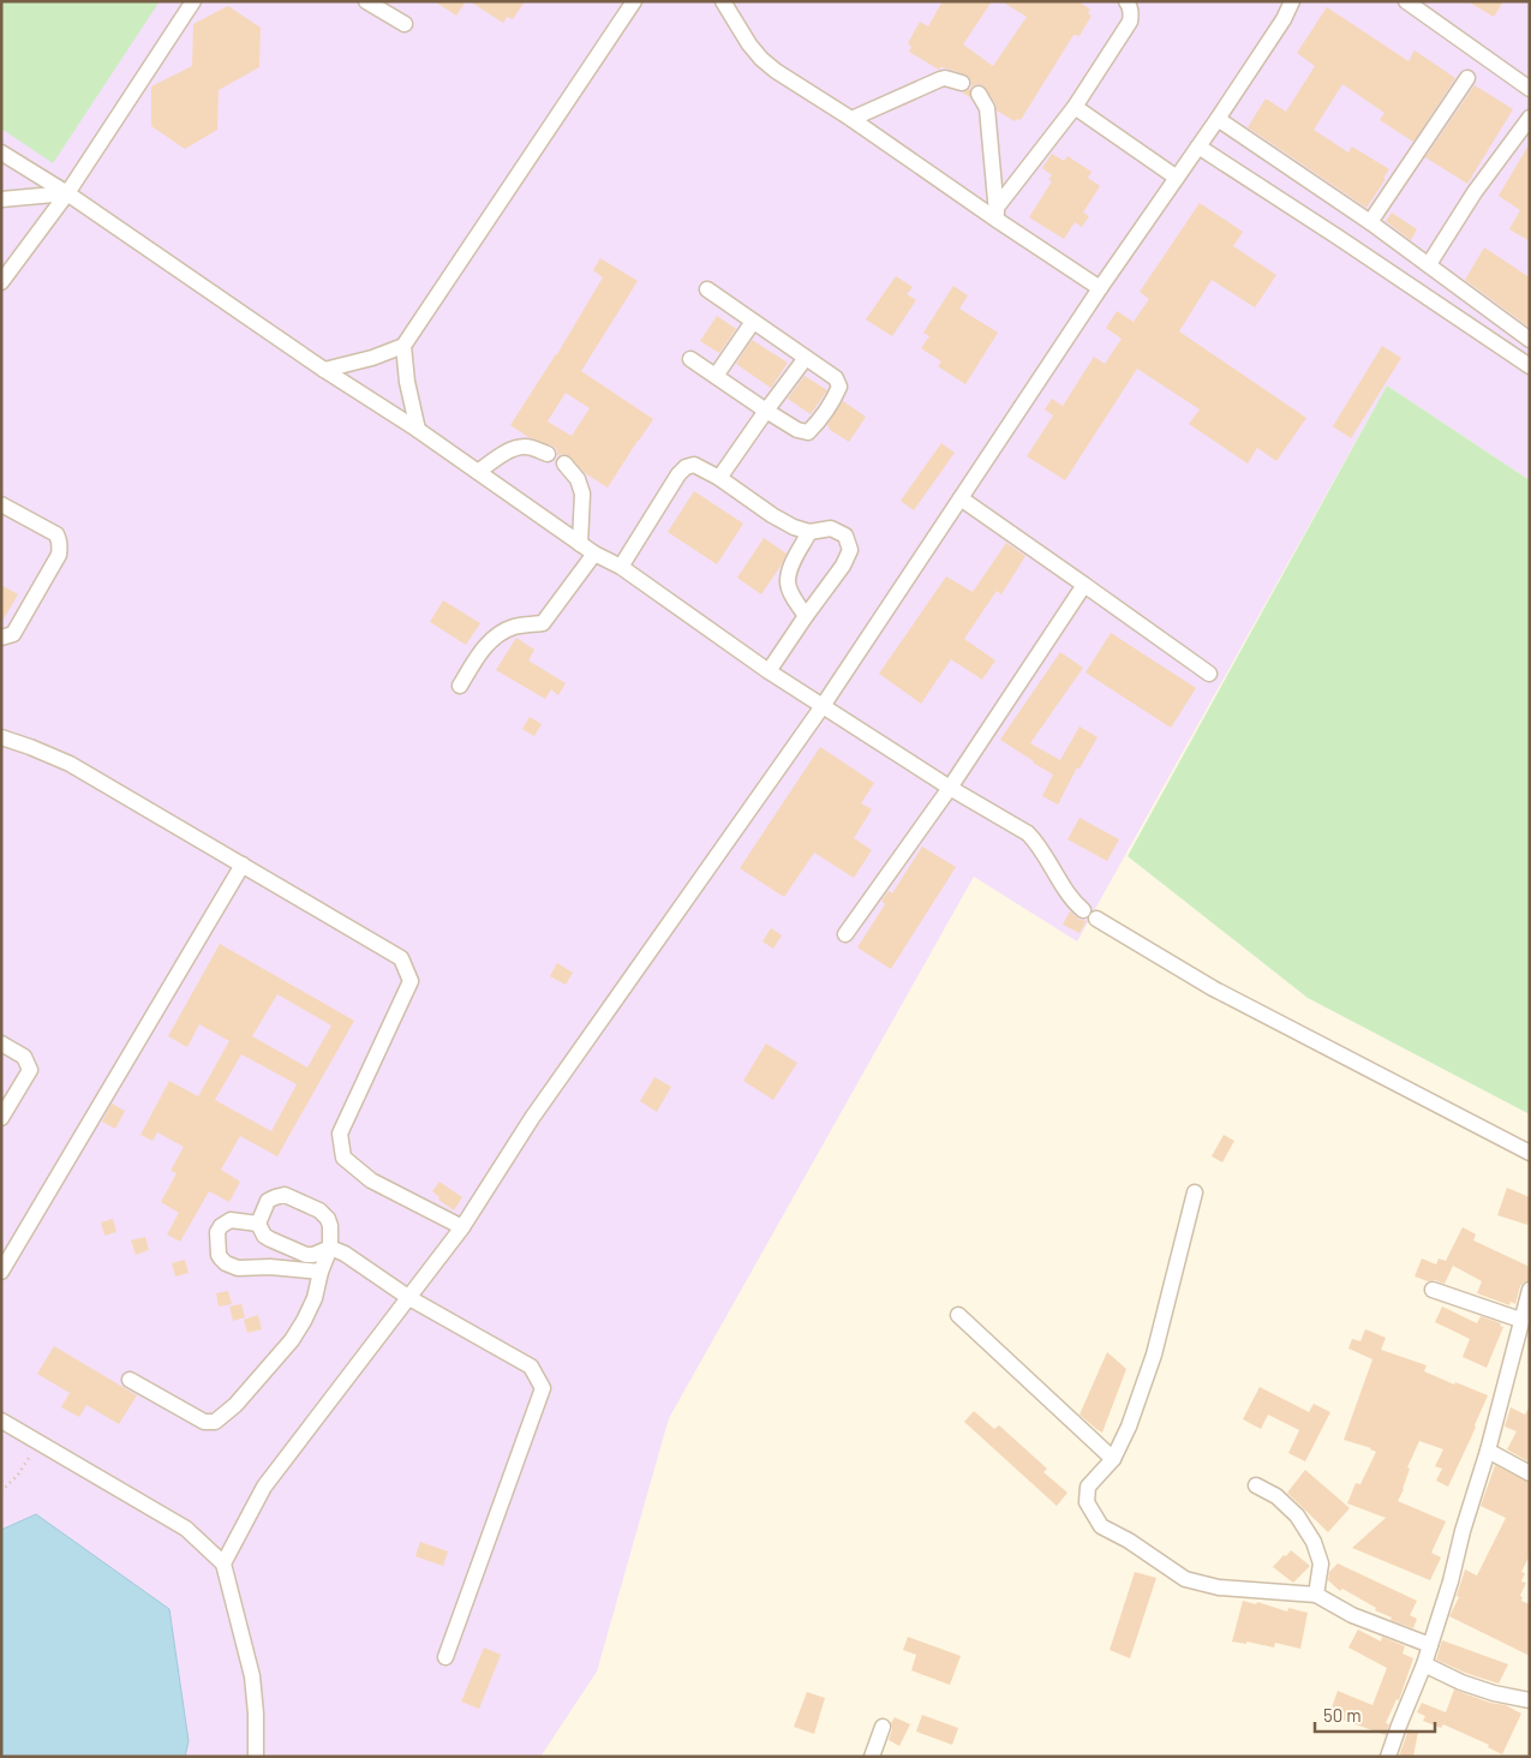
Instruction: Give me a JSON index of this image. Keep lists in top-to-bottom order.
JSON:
{
  "scale_bar": "50 m"
}
